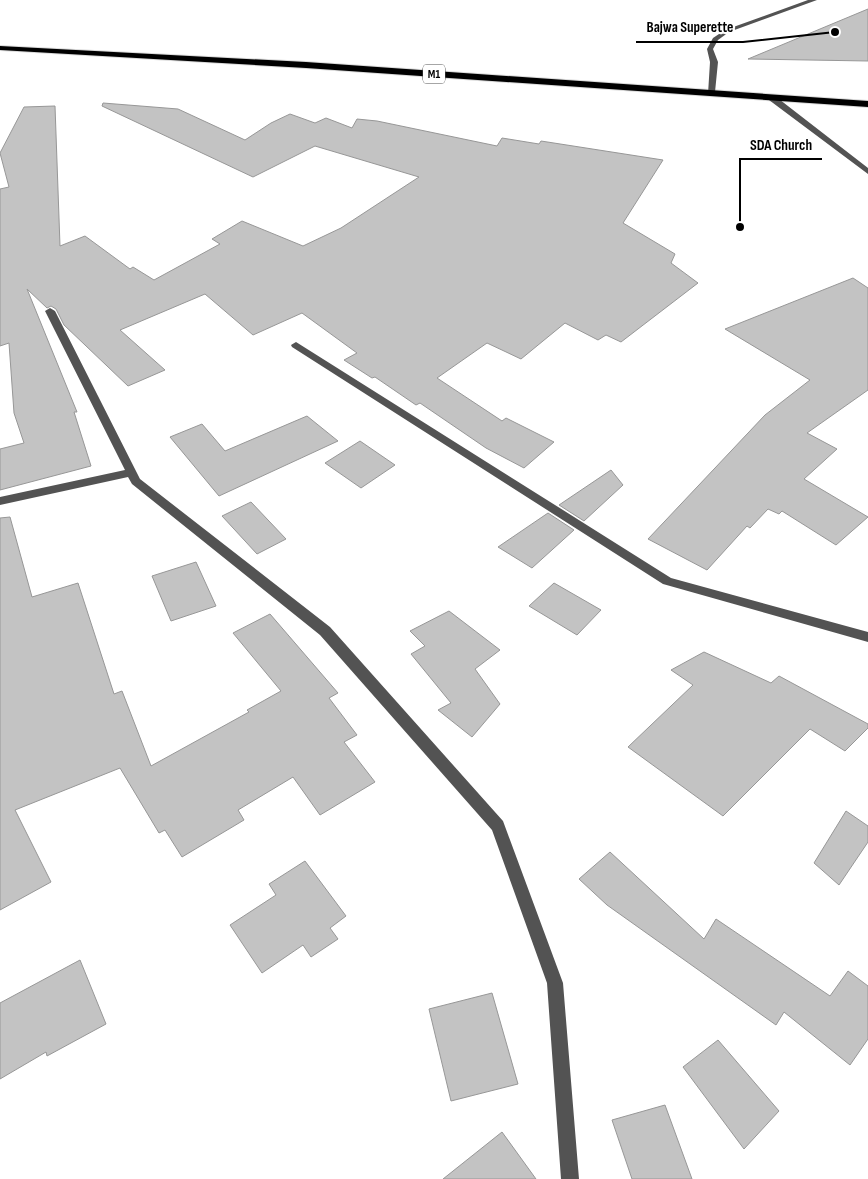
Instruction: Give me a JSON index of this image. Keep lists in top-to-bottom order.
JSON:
{
  "streets": {
    "highway": ["M1"]
  },
  "places": ["Bajwa Superette", "SDA Church"]
}
